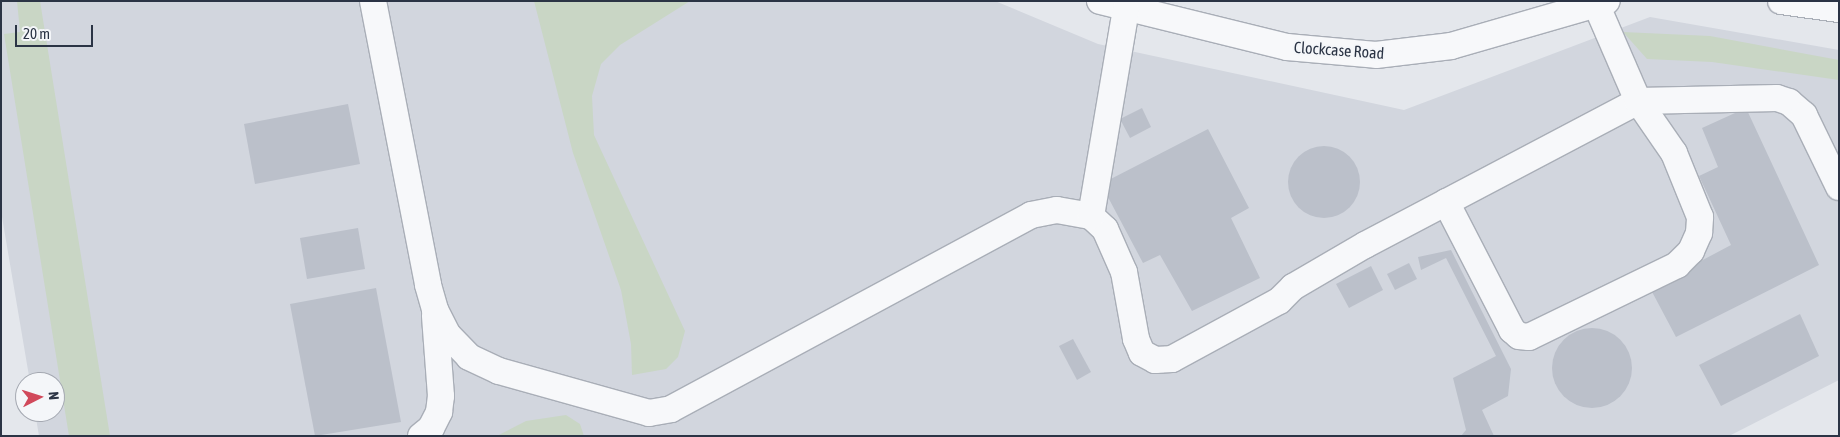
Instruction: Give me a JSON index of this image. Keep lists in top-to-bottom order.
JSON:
{
  "streets": {
    "street": ["Clockcase Road"]
  },
  "scale_bar": "20 m",
  "north": "right"
}
